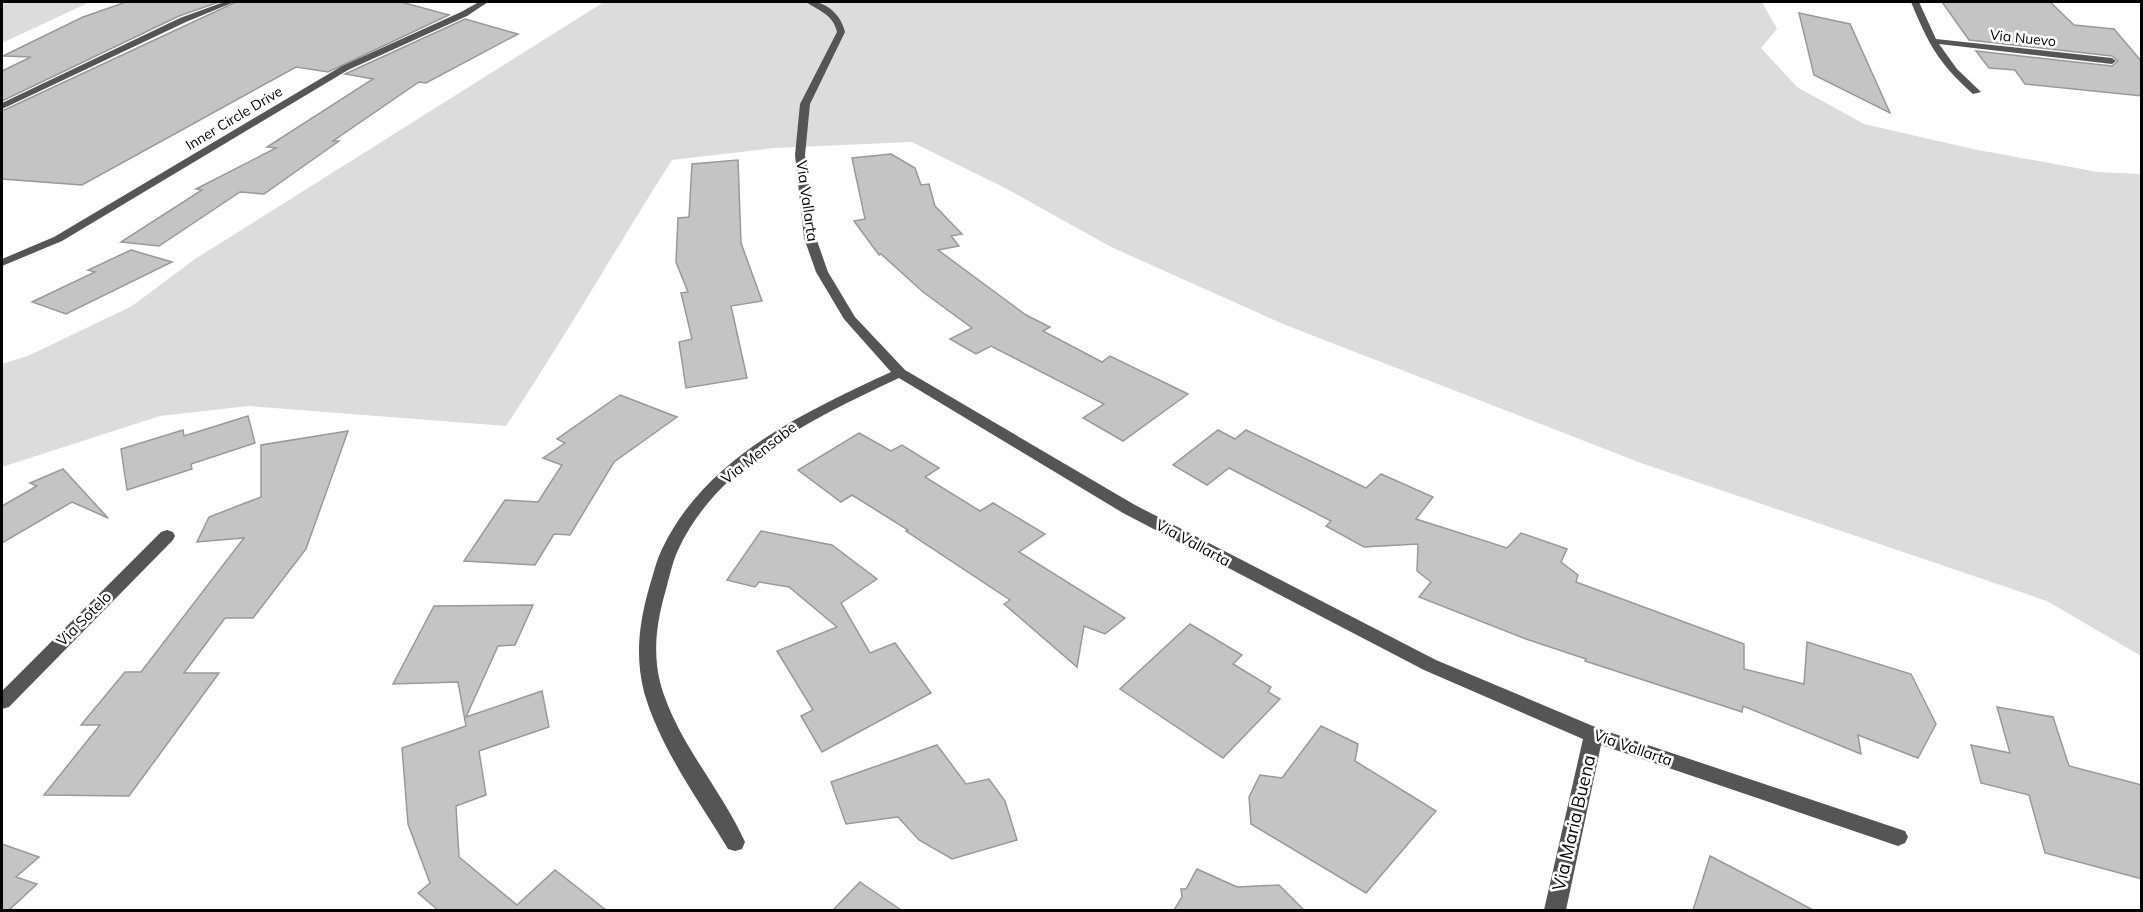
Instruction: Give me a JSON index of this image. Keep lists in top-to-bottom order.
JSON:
{
  "streets": {
    "street": [
      "Via Nuevo",
      "Inner Circle Drive",
      "Via Vallarta",
      "Via Mensabe",
      "Via Sotelo",
      "Via Maria Buena"
    ]
  },
  "crossings": [
    ["Via Vallarta", "Via Mensabe"],
    ["Via Vallarta", "Via Maria Buena"]
  ]
}
